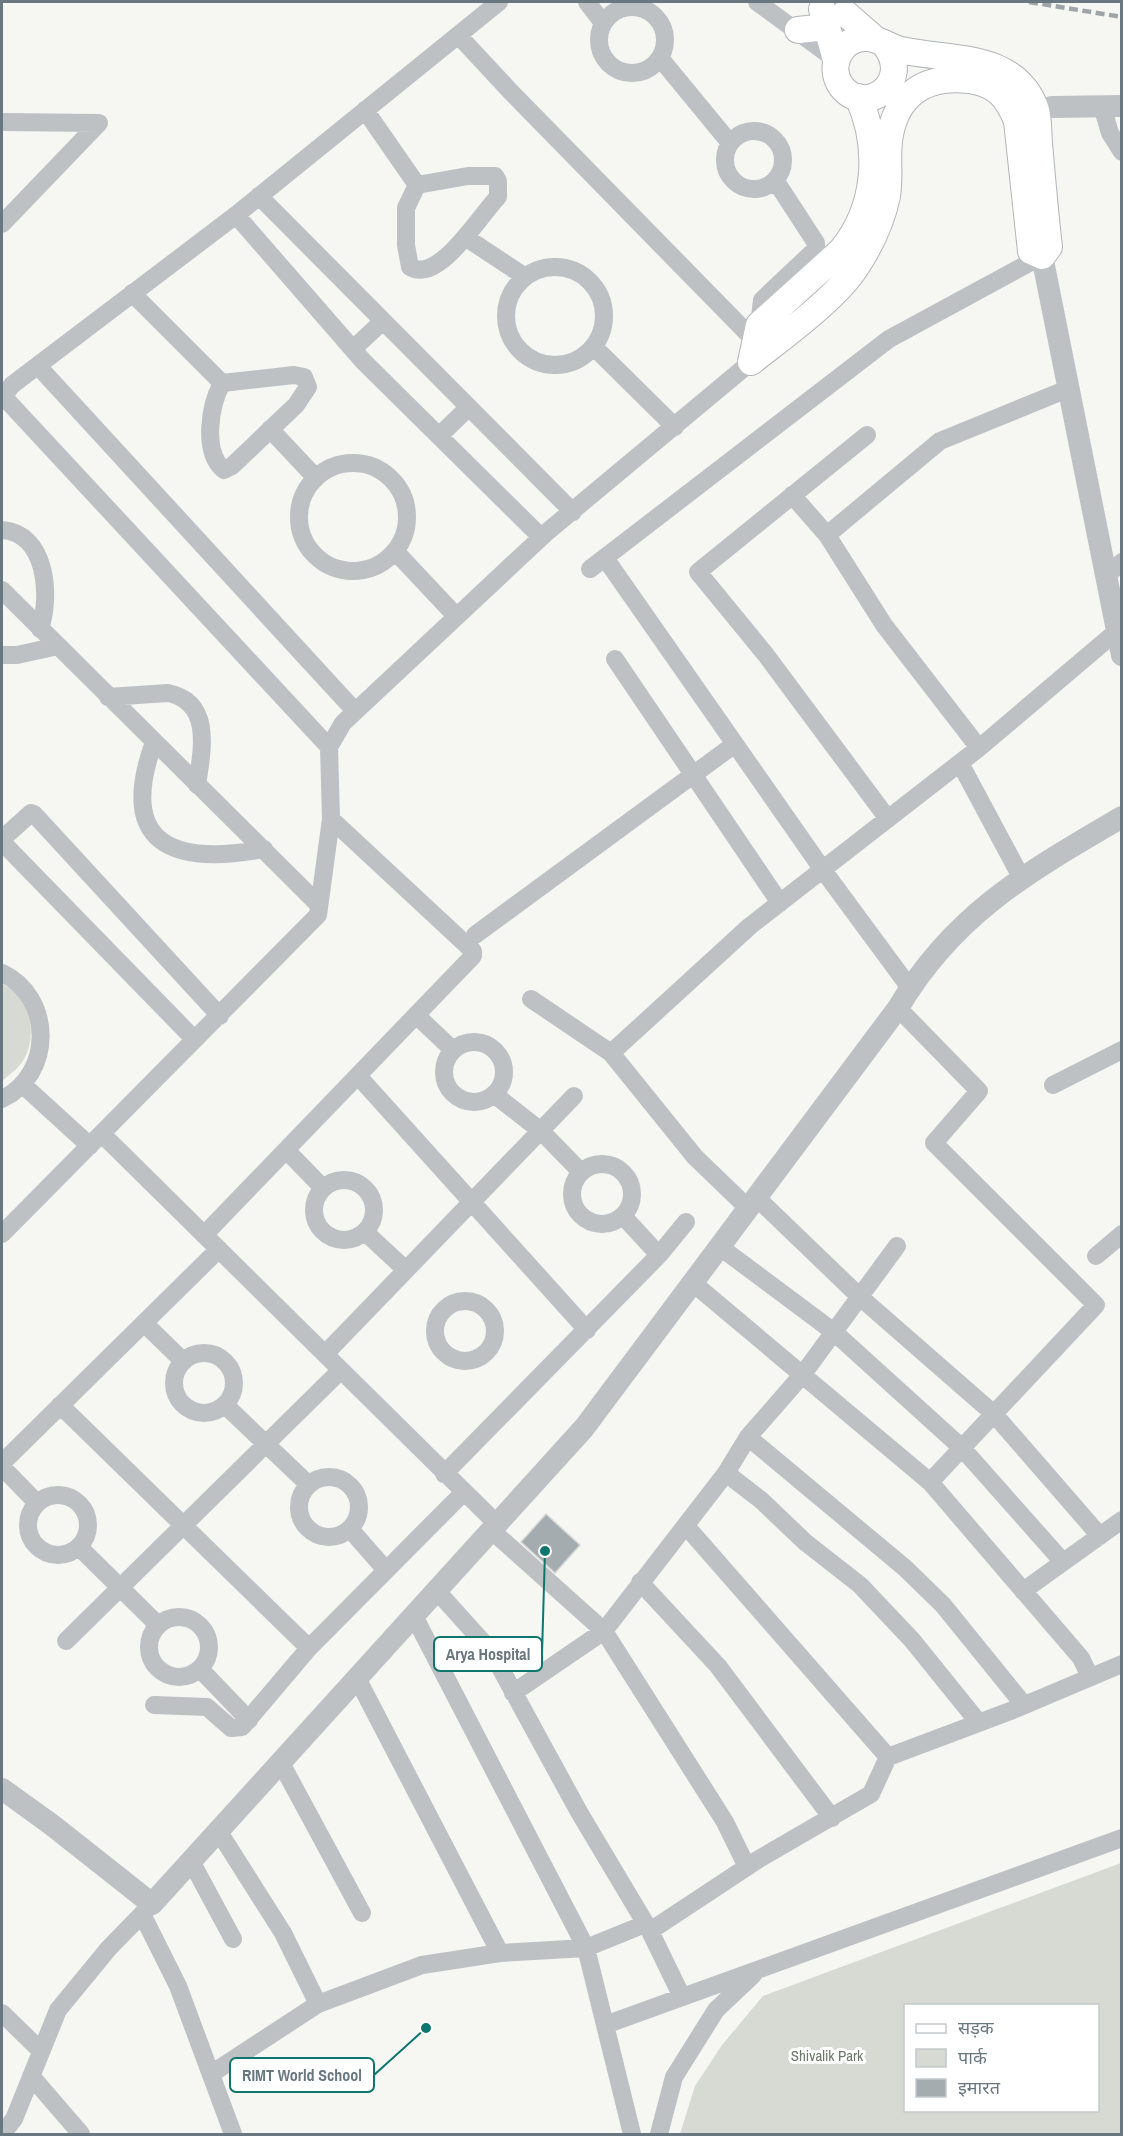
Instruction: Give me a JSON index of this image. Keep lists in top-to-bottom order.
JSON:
{
  "parks": ["Shivalik Park"],
  "places": ["Arya Hospital", "RIMT World School"],
  "legend": ["सड़क", "पार्क", "इमारत"]
}
